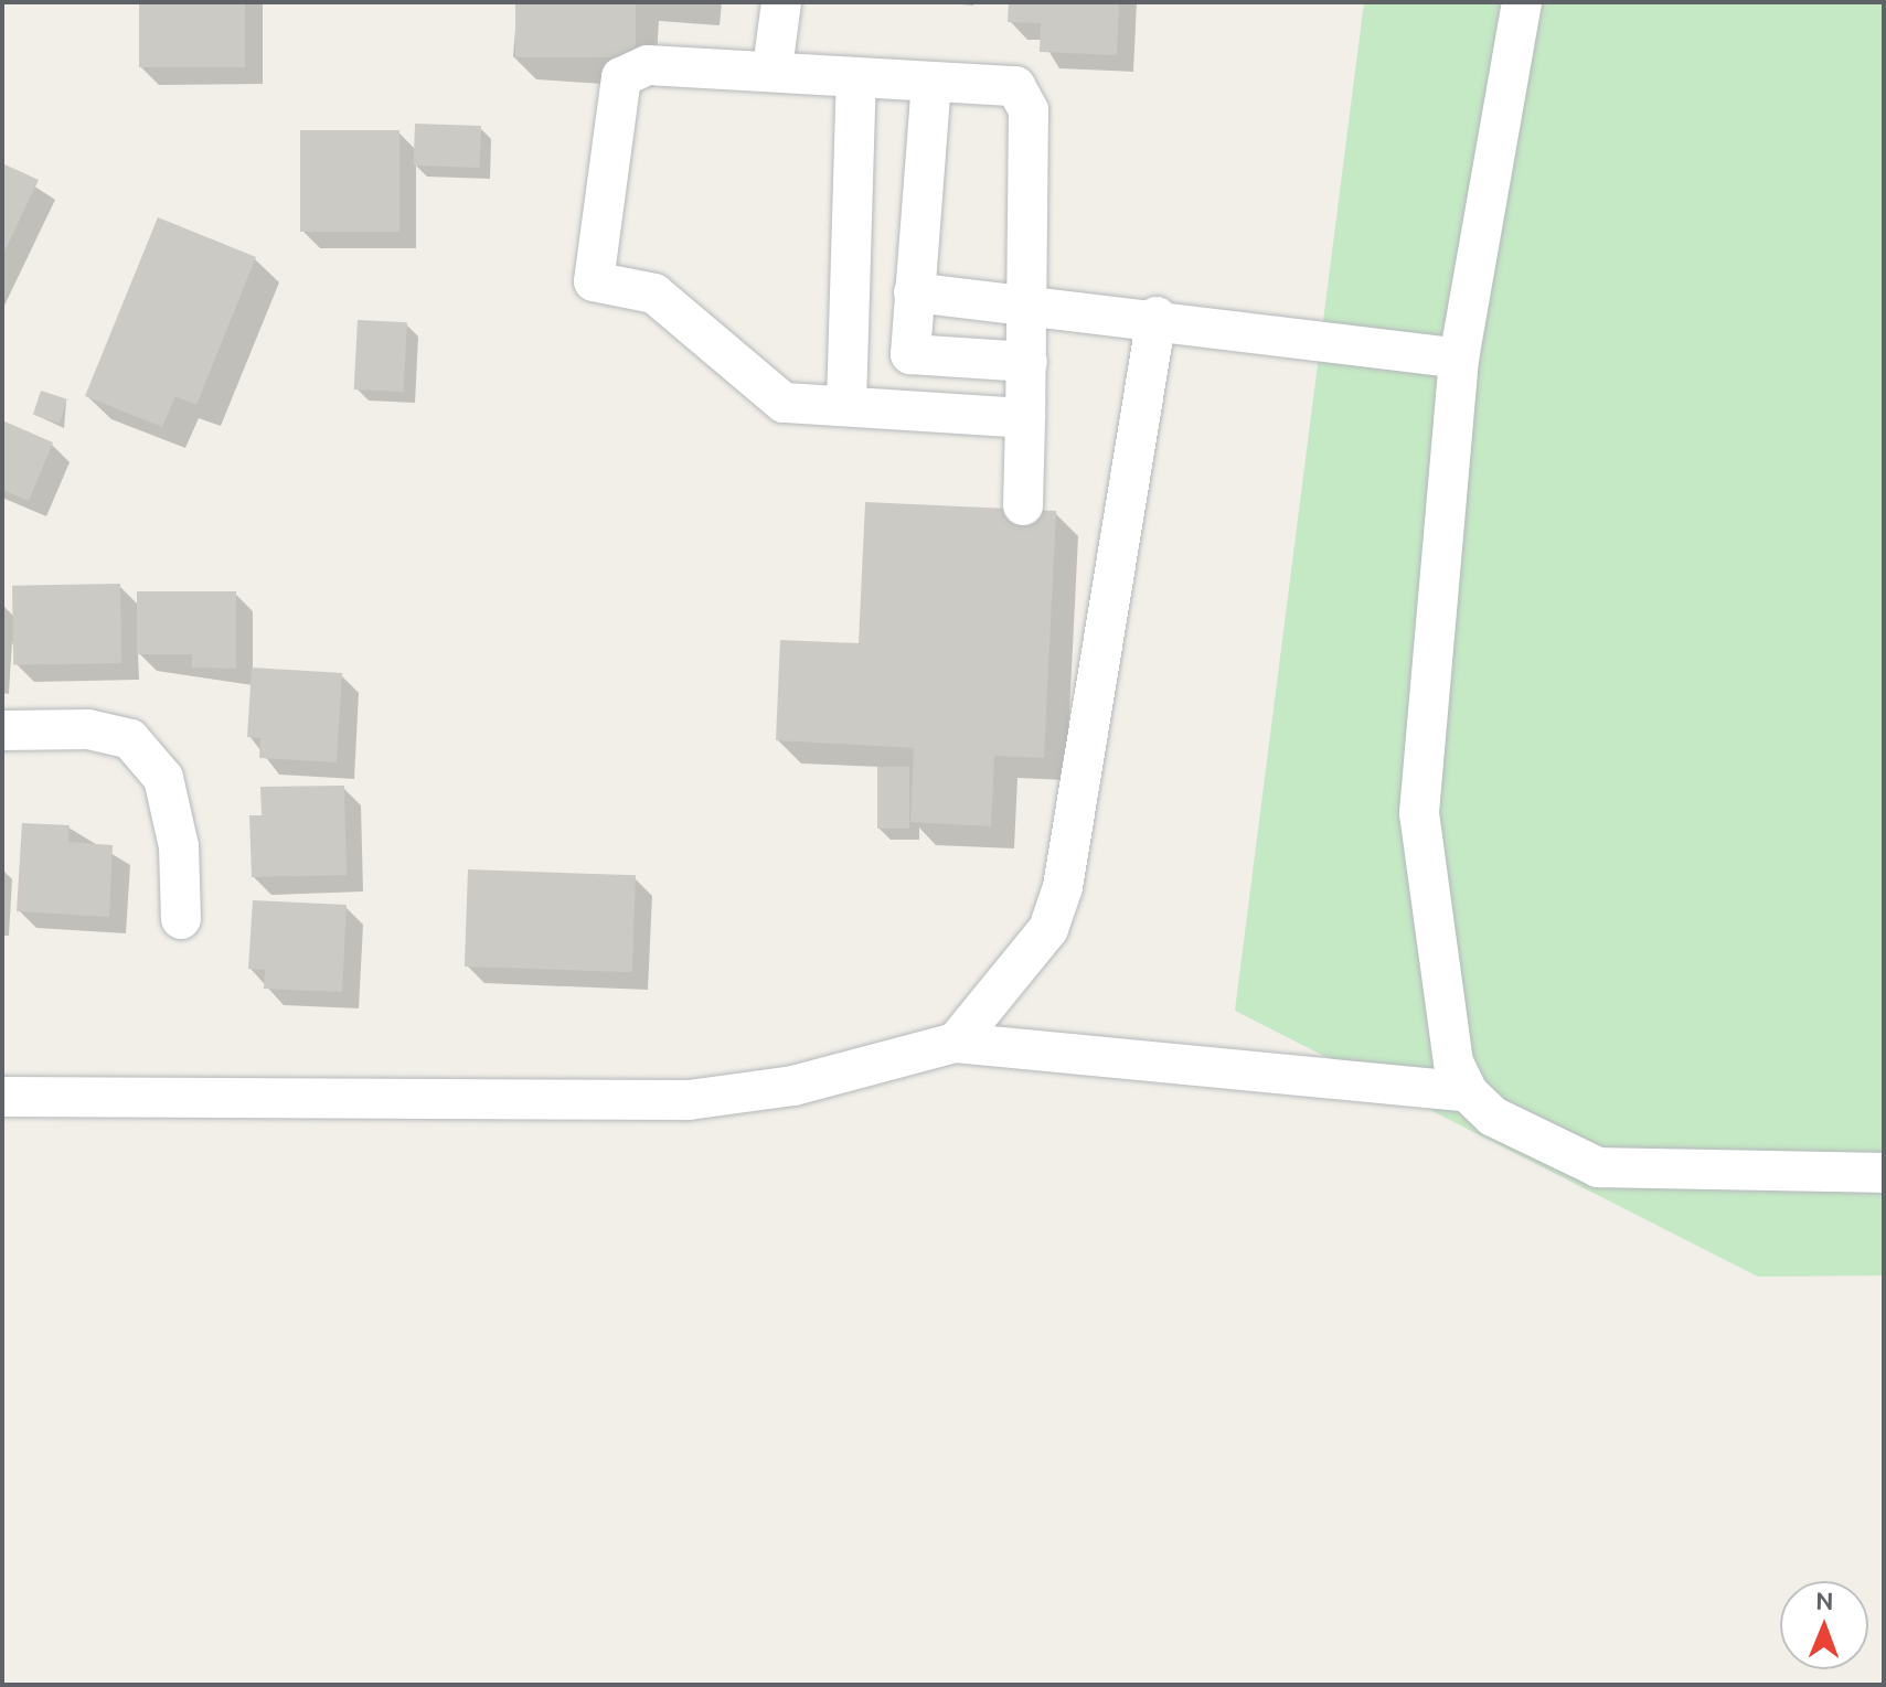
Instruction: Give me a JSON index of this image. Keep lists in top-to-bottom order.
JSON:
{
  "north": "top"
}
